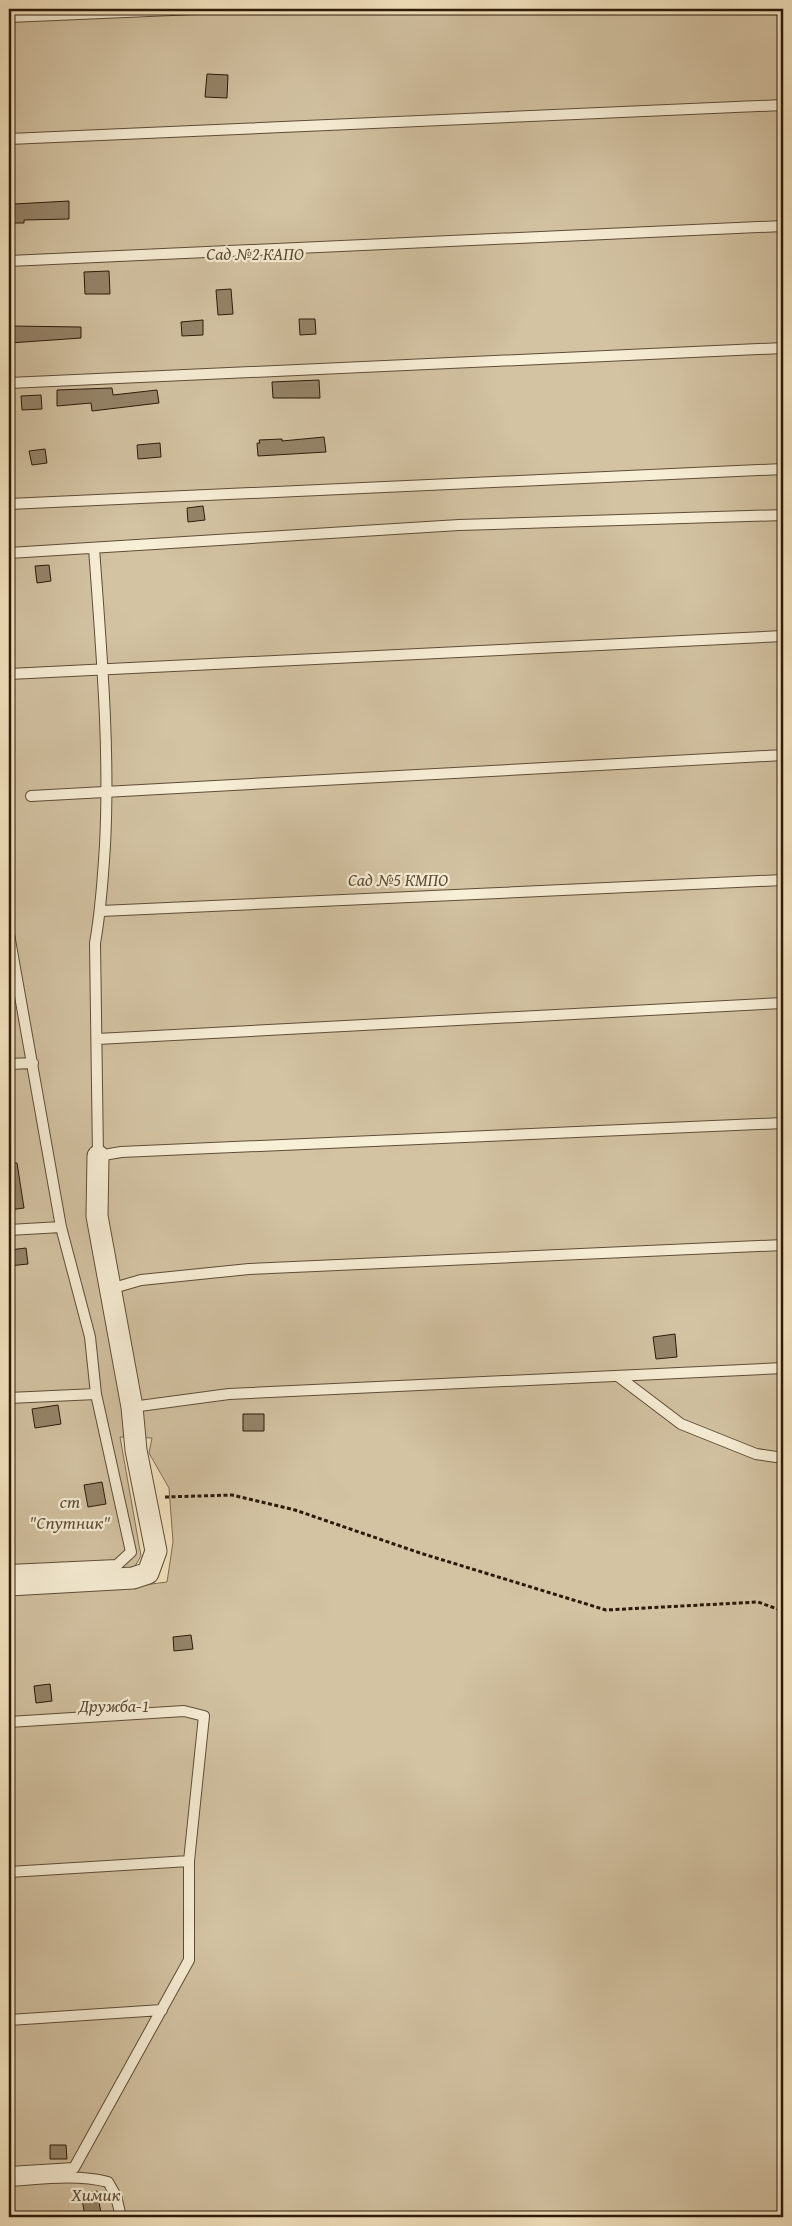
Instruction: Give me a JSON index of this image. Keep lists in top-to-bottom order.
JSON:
{
  "parks": [
    "Сад №2 КАПО",
    "Сад №5 КМПО",
    "ст \"Спутник\"",
    "Дружба-1",
    "Химик"
  ]
}
